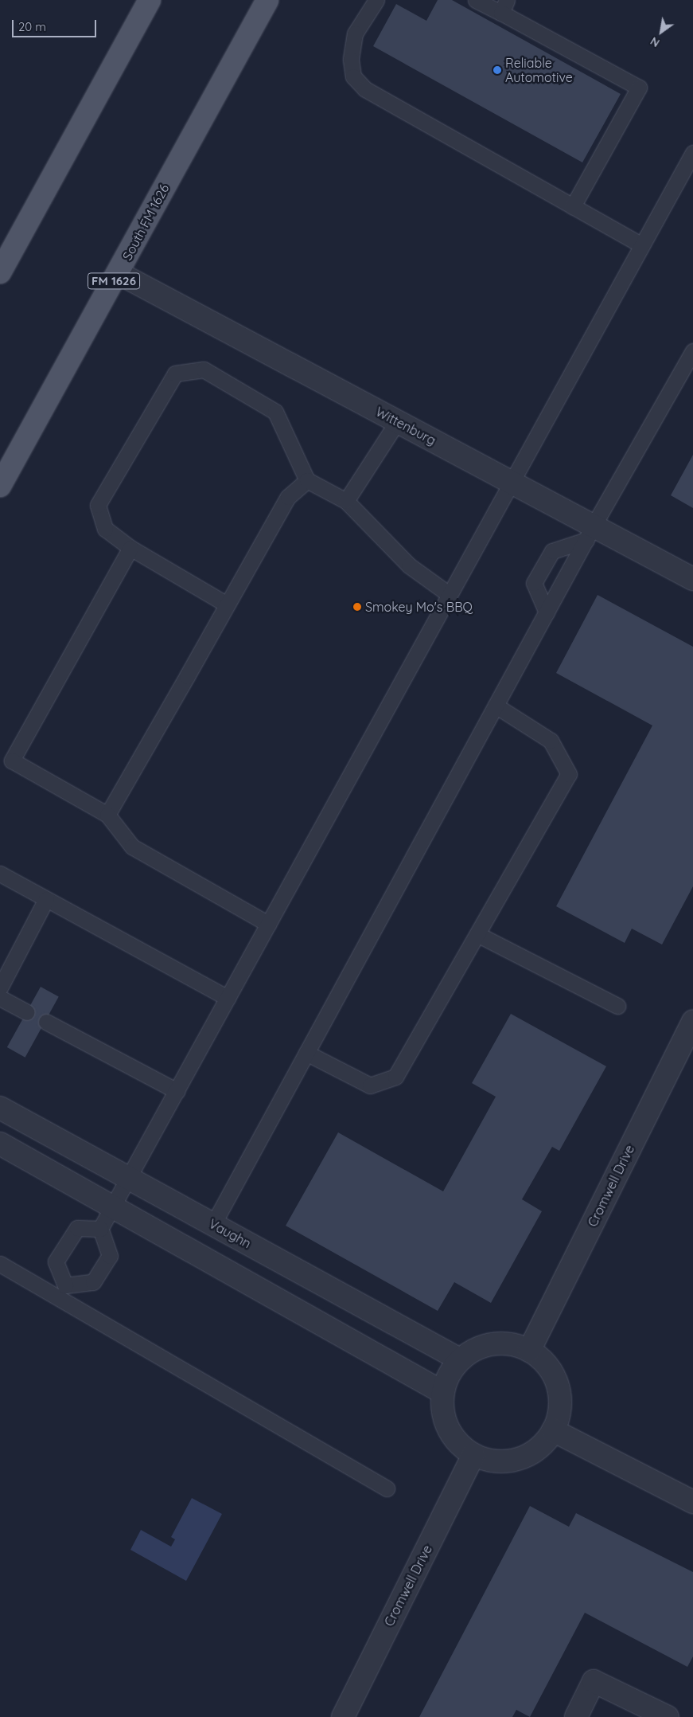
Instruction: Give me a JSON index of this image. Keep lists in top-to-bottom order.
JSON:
{
  "streets": {
    "main road": ["South FM 1626", "FM 1626"],
    "street": ["Wittenburg", "Cromwell Drive", "Vaughn"]
  },
  "crossings": [
    ["South FM 1626", "Wittenburg"],
    ["Cromwell Drive", "Vaughn"]
  ],
  "places": ["Reliable Automotive", "Smokey Mo's BBQ"],
  "scale_bar": "20 m",
  "north": "bottom left"
}
